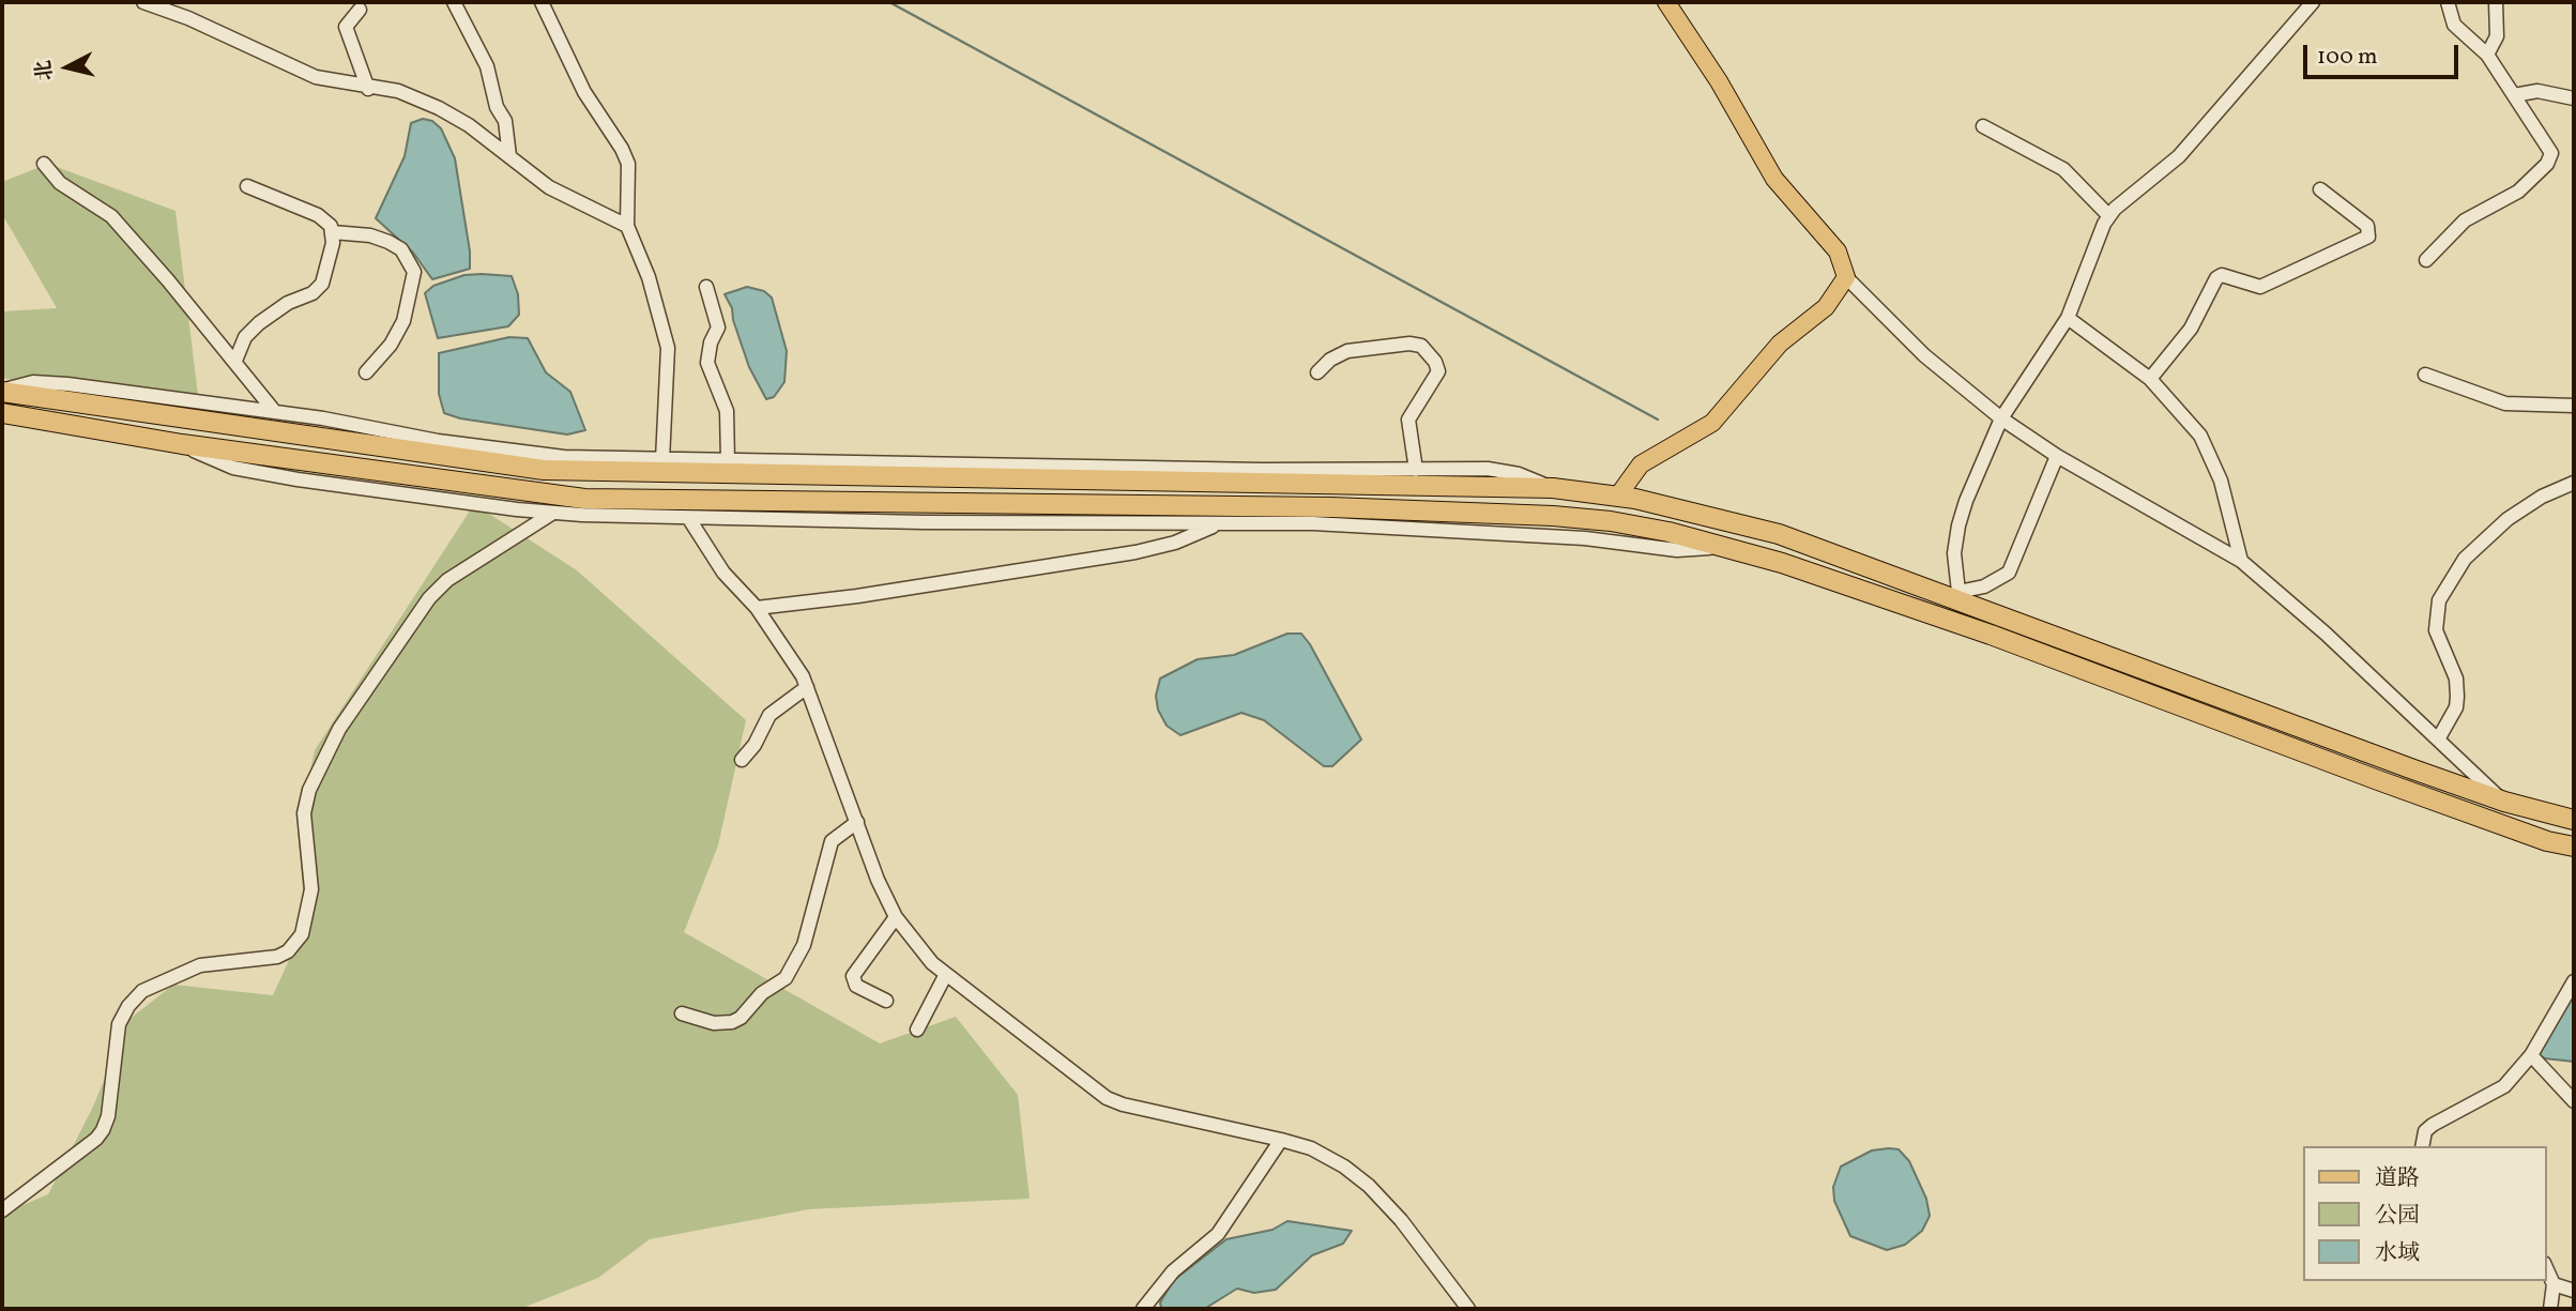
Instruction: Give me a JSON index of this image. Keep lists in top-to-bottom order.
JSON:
{
  "legend": ["道路", "公园", "水域"],
  "scale_bar": "100 m",
  "north": "left"
}
